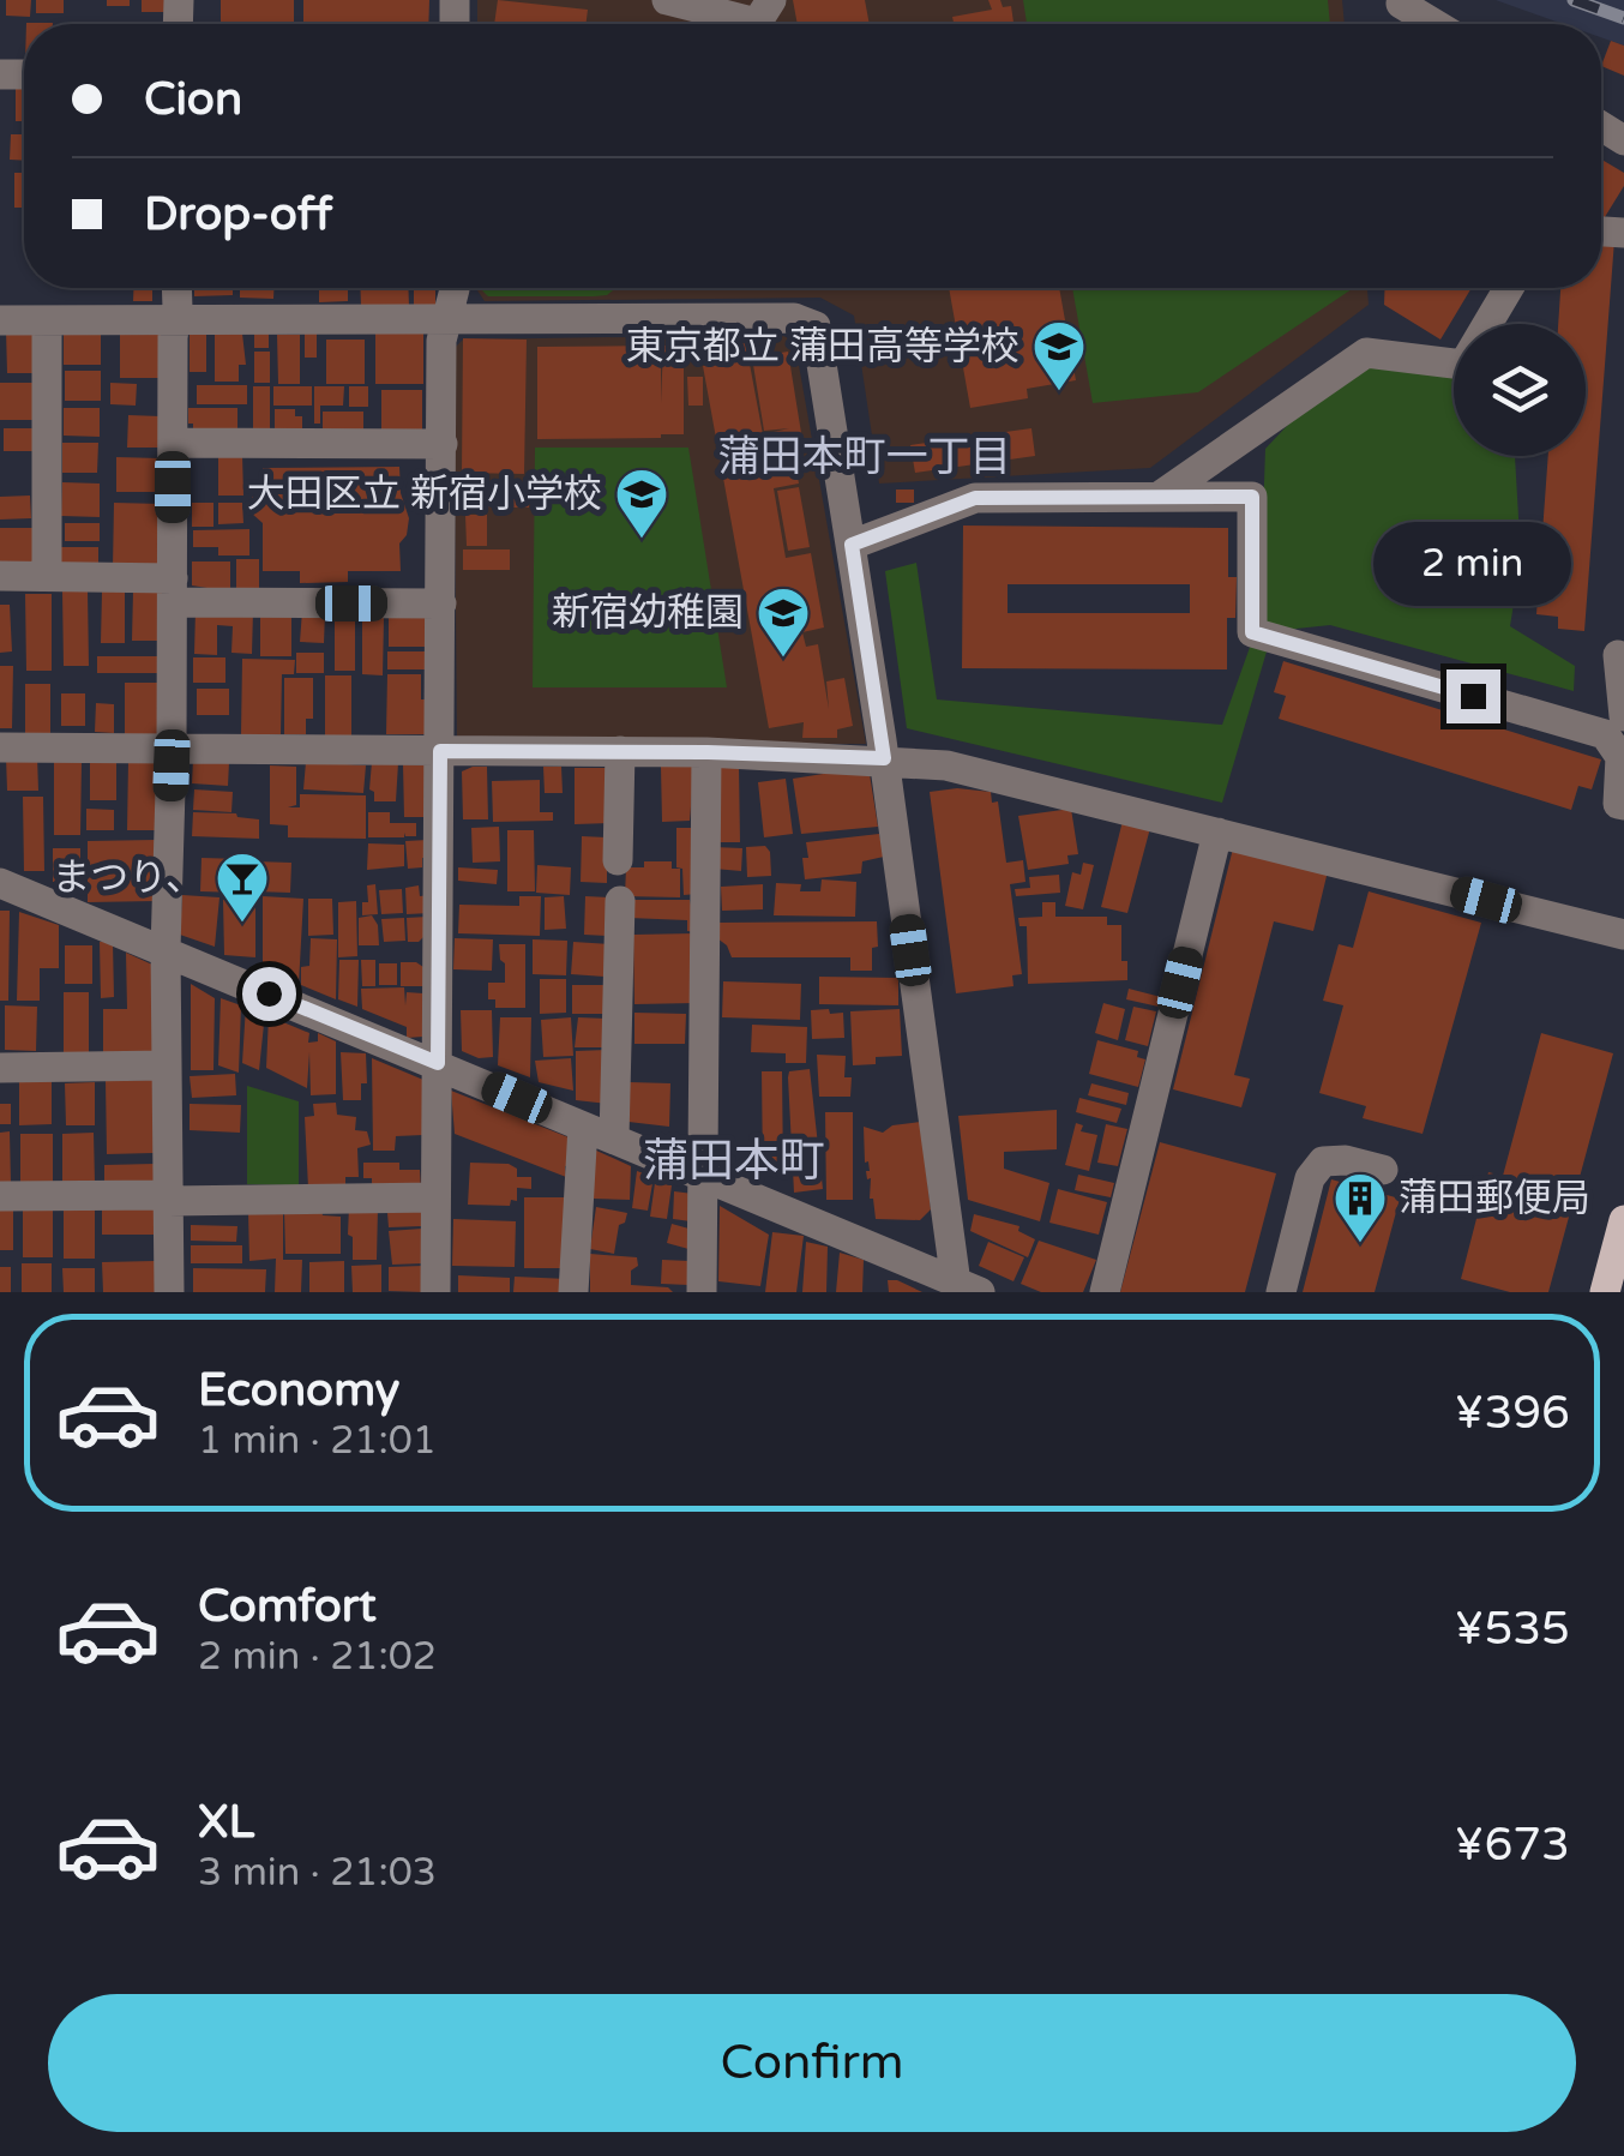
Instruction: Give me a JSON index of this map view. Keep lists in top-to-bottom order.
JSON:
{
  "districts": ["蒲田本町一丁目", "蒲田本町"],
  "places": {
    "school or university": ["東京都立 蒲田高等学校", "大田区立 新宿小学校", "新宿幼稚園"],
    "bar": ["まつり、"],
    "building": ["蒲田郵便局"]
  },
  "page": {
    "banner": ["Cion", "Drop-off"],
    "bubble": "2 min",
    "list": [
      {
        "name": "Economy",
        "note": "1 min · 21:01",
        "value": "¥396"
      },
      {
        "name": "Comfort",
        "note": "2 min · 21:02",
        "value": "¥535"
      },
      {
        "name": "XL",
        "note": "3 min · 21:03",
        "value": "¥673"
      }
    ],
    "buttons": "Confirm"
  }
}
